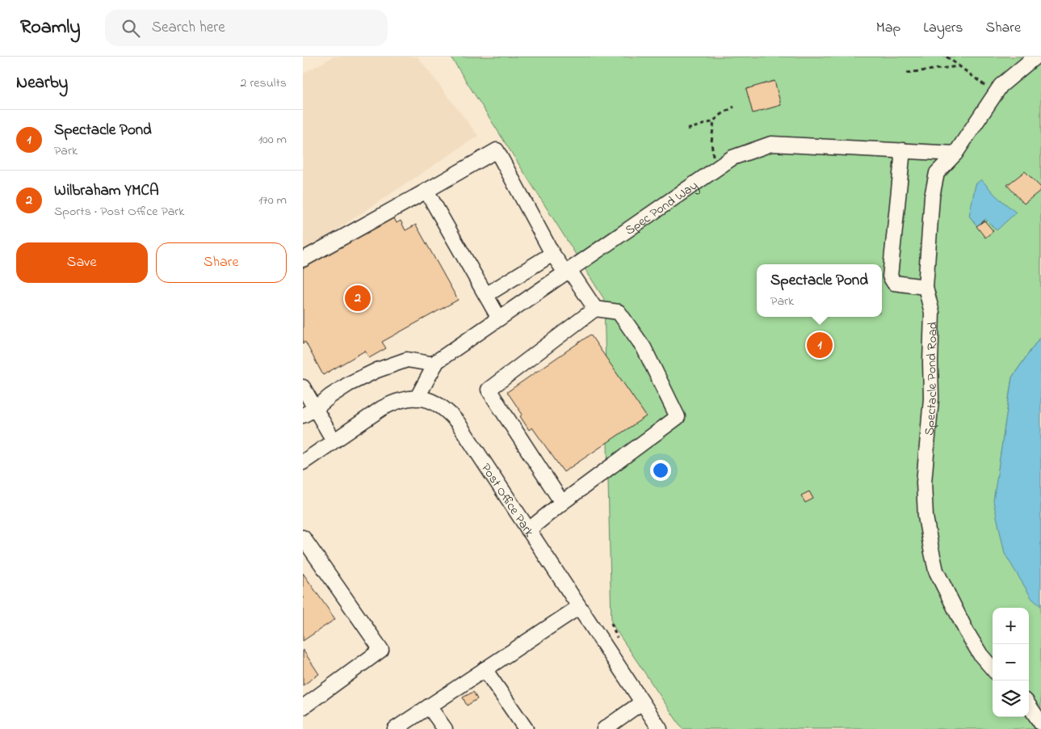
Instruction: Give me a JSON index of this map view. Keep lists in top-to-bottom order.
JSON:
{
  "streets": {
    "street": ["Spec Pond Way", "Spectacle Pond Road", "Post Office Park"]
  },
  "crossings": [
    ["Spec Pond Way", "Spectacle Pond Road"],
    ["Spec Pond Way", "Post Office Park"]
  ],
  "page": {
    "header": "Roamly",
    "search": "Search here",
    "nav": ["Map", "Layers", "Share"],
    "heading": ["Nearby", "2 results"],
    "list": [
      {
        "mark": "1",
        "name": "Spectacle Pond",
        "note": "Park",
        "value": "100 m"
      },
      {
        "mark": "2",
        "name": "Wilbraham YMCA",
        "note": "Sports · Post Office Park",
        "value": "170 m"
      }
    ],
    "buttons": ["Save", "Share"],
    "popup": ["Spectacle Pond", "Park"],
    "pins": ["2", "1"],
    "map_buttons": ["+", "−"]
  }
}
